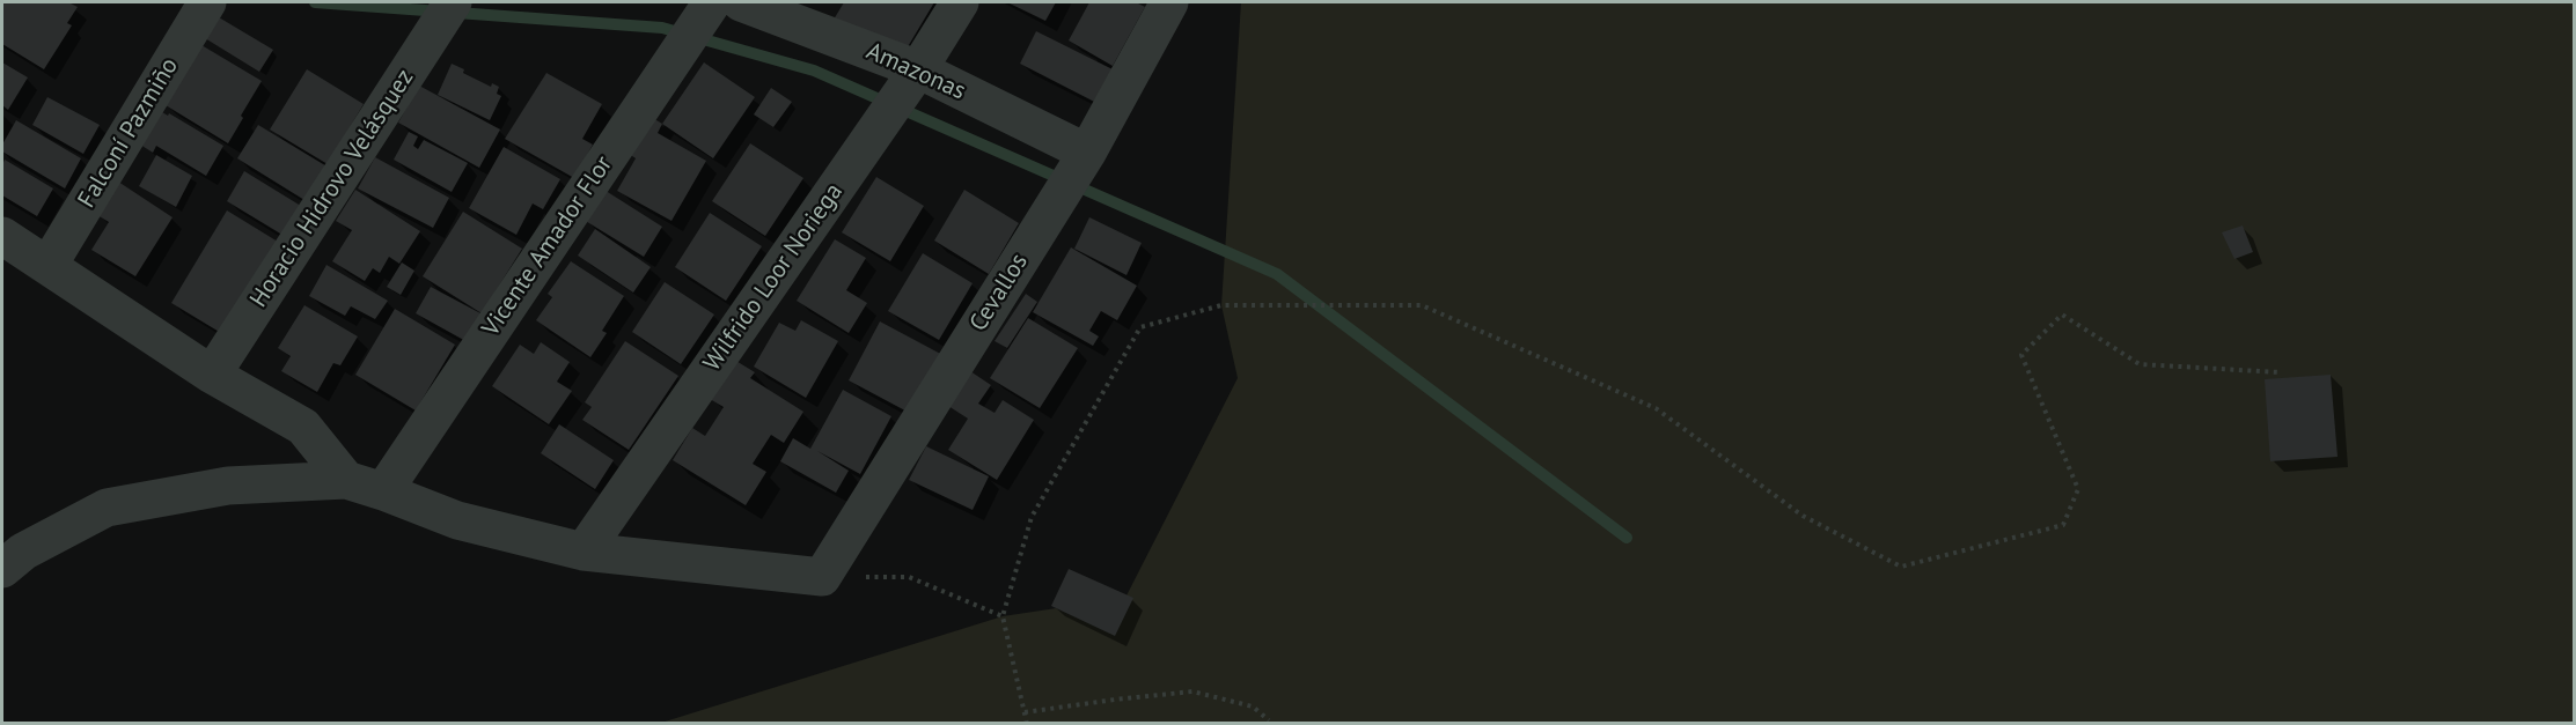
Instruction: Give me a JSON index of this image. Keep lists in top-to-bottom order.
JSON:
{
  "streets": {
    "street": [
      "Amazonas",
      "Falconí Pazmiño",
      "Horacio Hidrovo Velásquez",
      "Vicente Amador Flor",
      "Wilfrido Loor Noriega",
      "Cevallos"
    ]
  },
  "crossings": [
    ["Amazonas", "Wilfrido Loor Noriega"],
    ["Amazonas", "Cevallos"]
  ]
}
